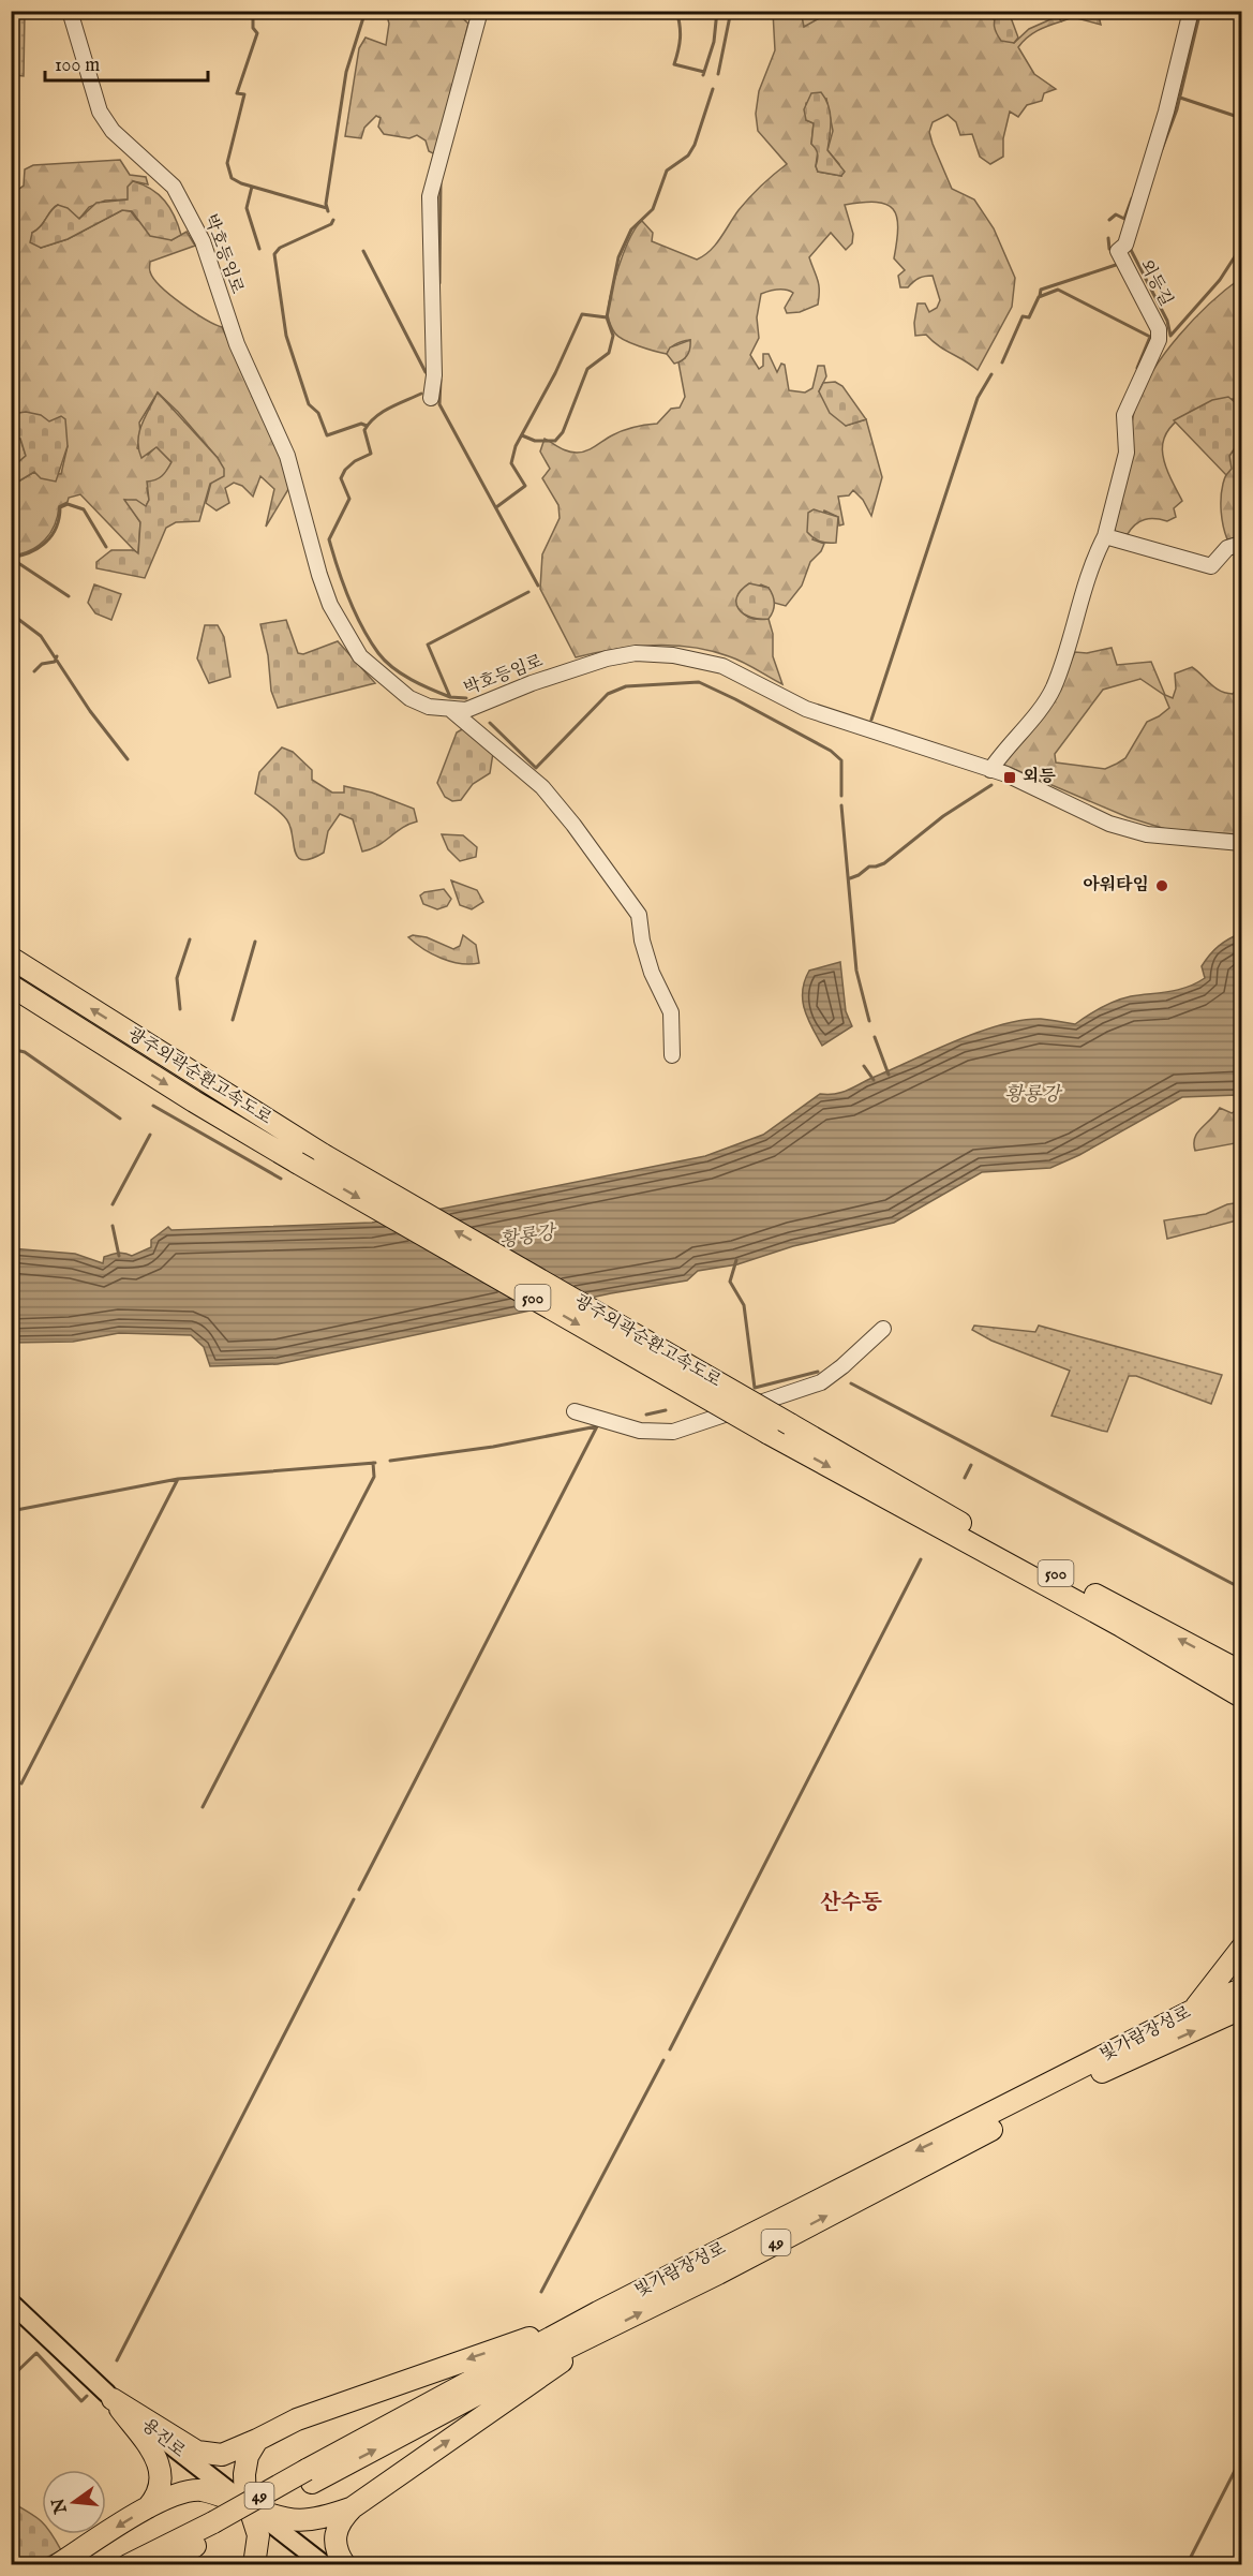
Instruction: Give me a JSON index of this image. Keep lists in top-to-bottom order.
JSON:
{
  "streets": {
    "highway": [
      "광주외곽순환고속도로",
      "500",
      "빛가람장성로",
      "49"
    ],
    "main road": ["용진로"],
    "street": ["박호등임로", "외등길"]
  },
  "crossings": [
    ["박호등임로", "외등길"]
  ],
  "districts": ["산수동"],
  "water": ["황룡강"],
  "places": {
    "transit": ["외등"],
    "other": ["아워타임"]
  },
  "scale_bar": "100 m",
  "north": "left"
}
